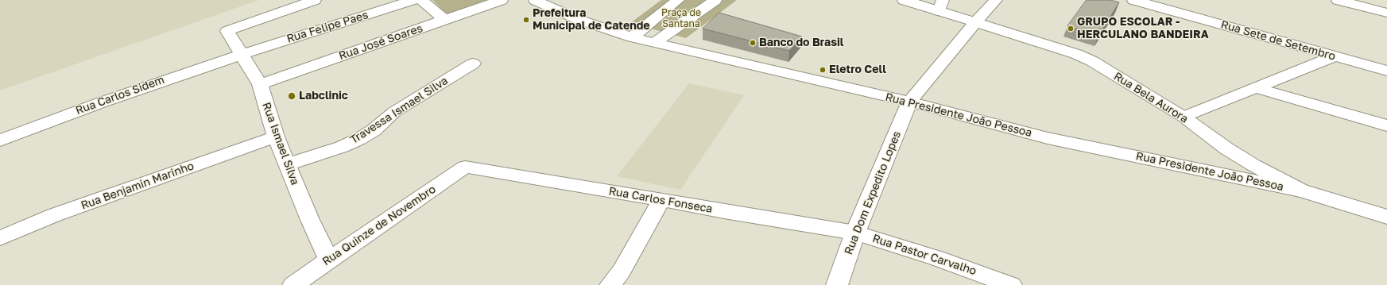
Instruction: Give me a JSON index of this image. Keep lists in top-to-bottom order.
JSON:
{
  "streets": {
    "street": [
      "Rua Felipe Paes",
      "Rua Sete de Setembro",
      "Rua José Soares",
      "Rua Carlos Sidem",
      "Rua Bela Aurora",
      "Travessa Ismael Silva",
      "Rua Presidente João Pessoa",
      "Rua Ismael Silva",
      "Rua Benjamin Marinho",
      "Rua Dom Expedito Lopes",
      "Rua Carlos Fonseca",
      "Rua Quinze de Novembro",
      "Rua Pastor Carvalho"
    ]
  },
  "crossings": [
    ["Rua Felipe Paes", "Rua Carlos Sidem"],
    ["Rua Felipe Paes", "Rua Ismael Silva"],
    ["Rua José Soares", "Rua Ismael Silva"],
    ["Rua Carlos Sidem", "Rua Ismael Silva"],
    ["Rua Bela Aurora", "Rua Presidente João Pessoa"],
    ["Rua Bela Aurora", "Rua Dom Expedito Lopes"],
    ["Travessa Ismael Silva", "Rua Ismael Silva"],
    ["Rua Presidente João Pessoa", "Rua Dom Expedito Lopes"],
    ["Rua Ismael Silva", "Rua Benjamin Marinho"],
    ["Rua Ismael Silva", "Rua Quinze de Novembro"],
    ["Rua Dom Expedito Lopes", "Rua Carlos Fonseca"],
    ["Rua Dom Expedito Lopes", "Rua Pastor Carvalho"],
    ["Rua Carlos Fonseca", "Rua Quinze de Novembro"],
    ["Rua Carlos Fonseca", "Rua Pastor Carvalho"]
  ],
  "parks": ["Praça de Santana"],
  "places": [
    "Prefeitura Municipal de Catende",
    "GRUPO ESCOLAR - HERCULANO BANDEIRA",
    "Banco do Brasil",
    "Eletro Cell",
    "Labclinic"
  ]
}
